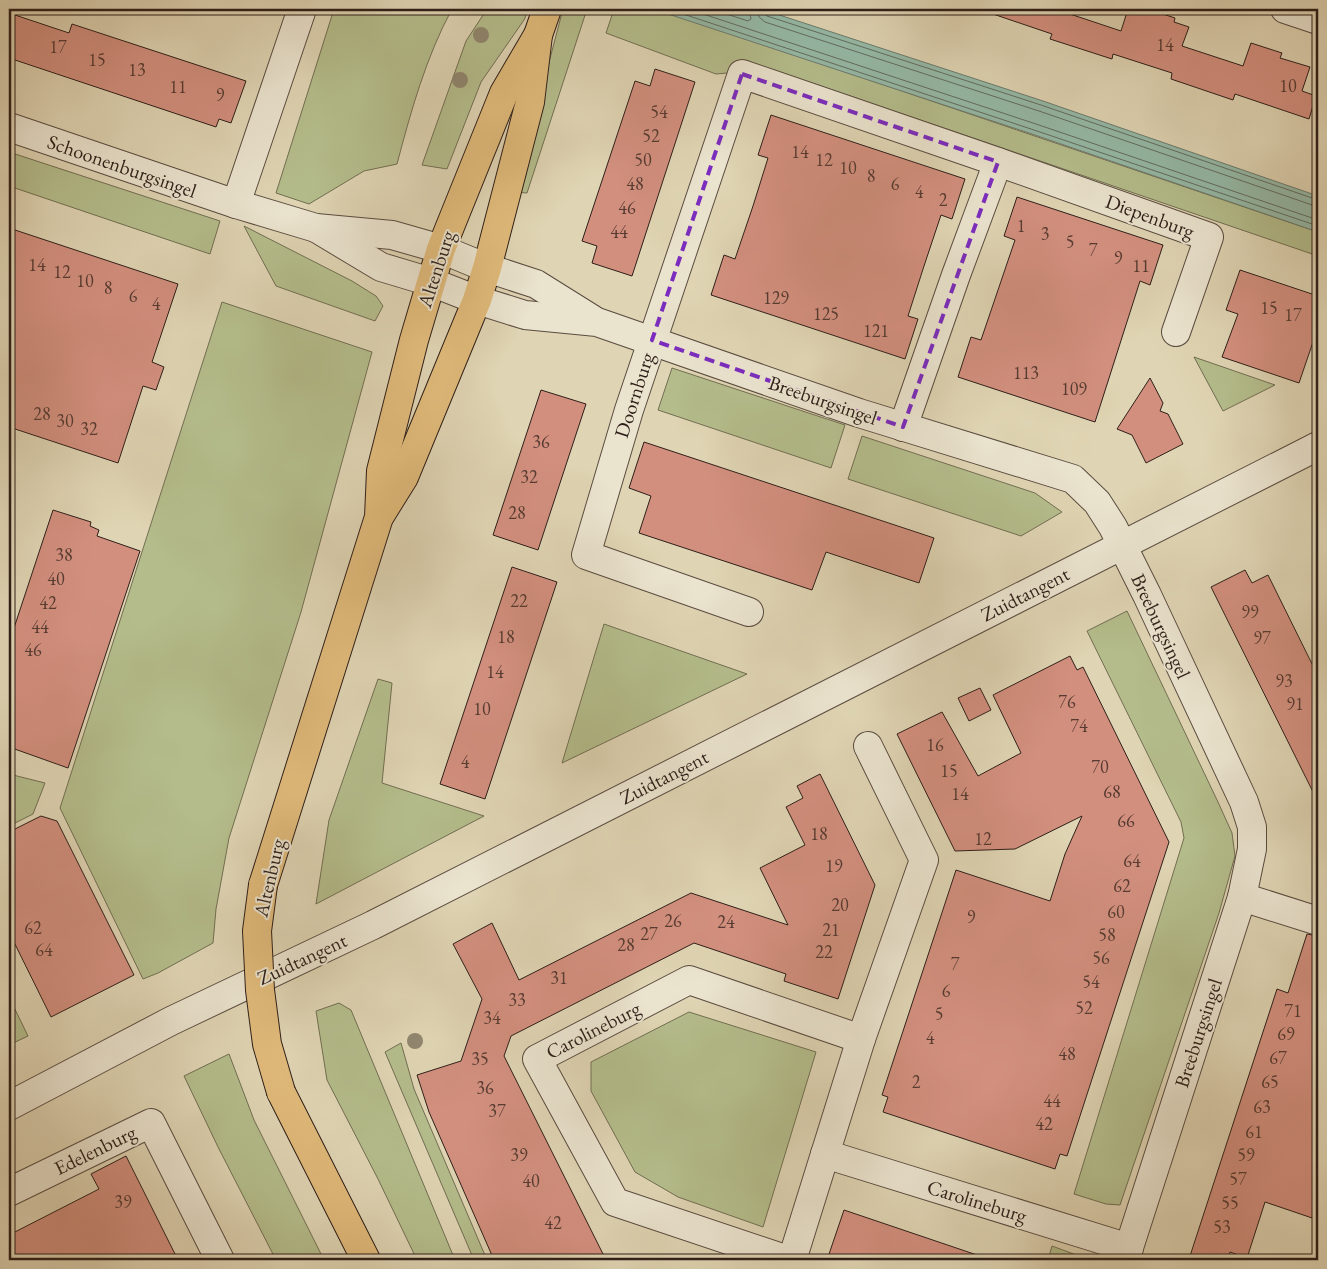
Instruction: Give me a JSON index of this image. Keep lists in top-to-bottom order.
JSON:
{
  "streets": {
    "main road": ["Altenburg"],
    "street": [
      "Schoonenburgsingel",
      "Diepenburg",
      "Doornburg",
      "Breeburgsingel",
      "Zuidtangent",
      "Carolineburg",
      "Edelenburg"
    ]
  },
  "crossings": [
    ["Schoonenburgsingel", "Altenburg"],
    ["Schoonenburgsingel", "Breeburgsingel"],
    ["Diepenburg", "Doornburg"],
    ["Altenburg", "Breeburgsingel"],
    ["Doornburg", "Breeburgsingel"],
    ["Breeburgsingel", "Zuidtangent"],
    ["Breeburgsingel", "Carolineburg"]
  ],
  "house_numbers": [
    "14",
    "17",
    "15",
    "13",
    "10",
    "11",
    "9",
    "54",
    "52",
    "14",
    "50",
    "12",
    "10",
    "8",
    "48",
    "6",
    "4",
    "2",
    "46",
    "1",
    "44",
    "3",
    "5",
    "7",
    "9",
    "14",
    "11",
    "12",
    "10",
    "8",
    "6",
    "129",
    "4",
    "15",
    "125",
    "17",
    "121",
    "113",
    "109",
    "28",
    "30",
    "32",
    "36",
    "32",
    "28",
    "38",
    "40",
    "22",
    "42",
    "99",
    "44",
    "18",
    "97",
    "46",
    "14",
    "93",
    "76",
    "91",
    "10",
    "74",
    "16",
    "4",
    "70",
    "15",
    "68",
    "14",
    "66",
    "18",
    "12",
    "64",
    "19",
    "62",
    "20",
    "60",
    "9",
    "26",
    "24",
    "62",
    "21",
    "27",
    "58",
    "28",
    "64",
    "22",
    "56",
    "7",
    "31",
    "54",
    "6",
    "33",
    "52",
    "71",
    "5",
    "34",
    "69",
    "4",
    "48",
    "67",
    "35",
    "2",
    "65",
    "36",
    "44",
    "63",
    "37",
    "42",
    "61",
    "39",
    "59",
    "57",
    "40",
    "39",
    "55",
    "42",
    "53"
  ]
}
